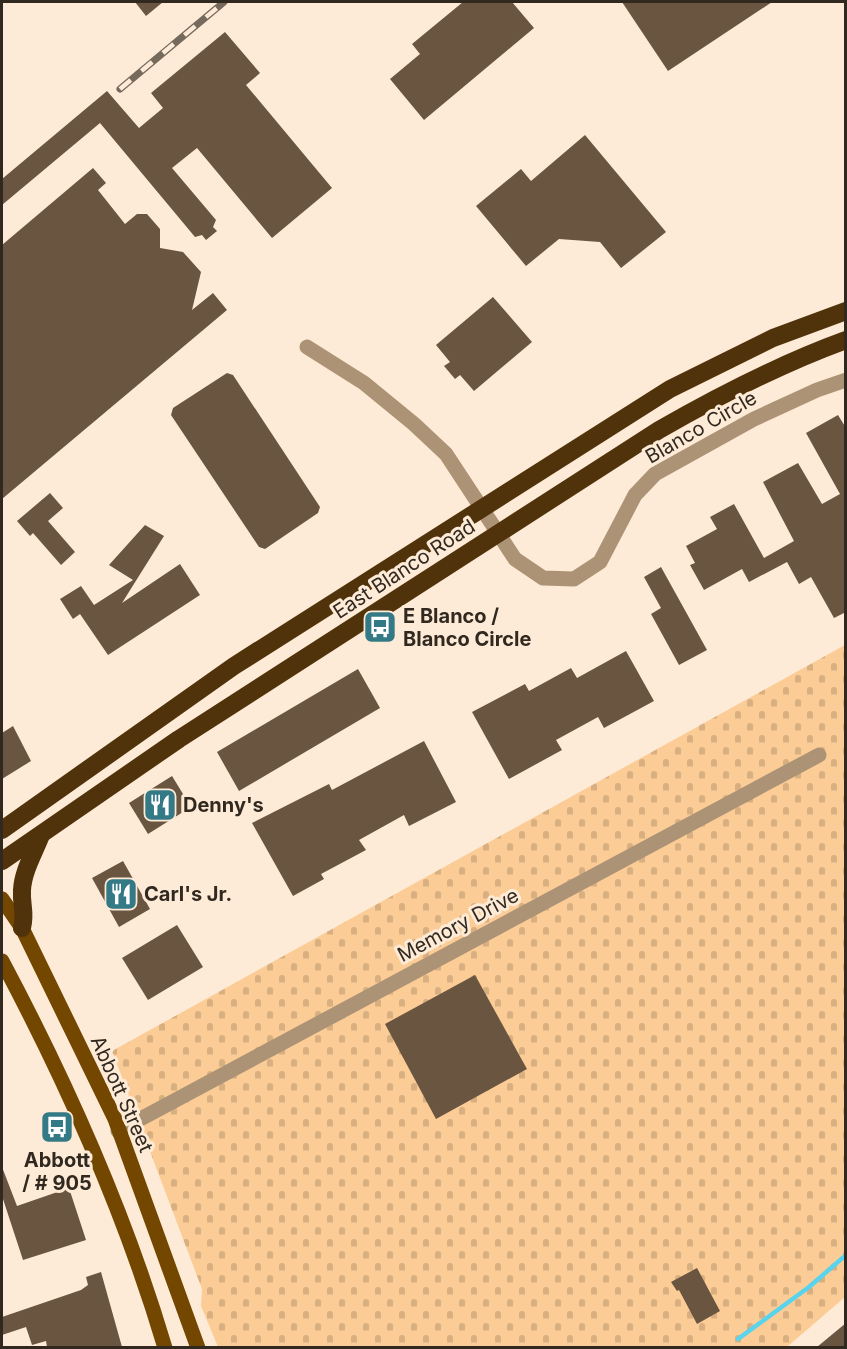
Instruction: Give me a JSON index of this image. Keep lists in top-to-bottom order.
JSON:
{
  "streets": {
    "highway": ["East Blanco Road"],
    "main road": ["Abbott Street"],
    "street": ["Blanco Circle", "Memory Drive"]
  },
  "crossings": [
    ["Blanco Circle", "East Blanco Road"],
    ["Memory Drive", "Abbott Street"]
  ],
  "places": {
    "bus stop": ["E Blanco / Blanco Circle", "Abbott / # 905"],
    "restaurant": ["Denny's", "Carl's Jr."]
  }
}
